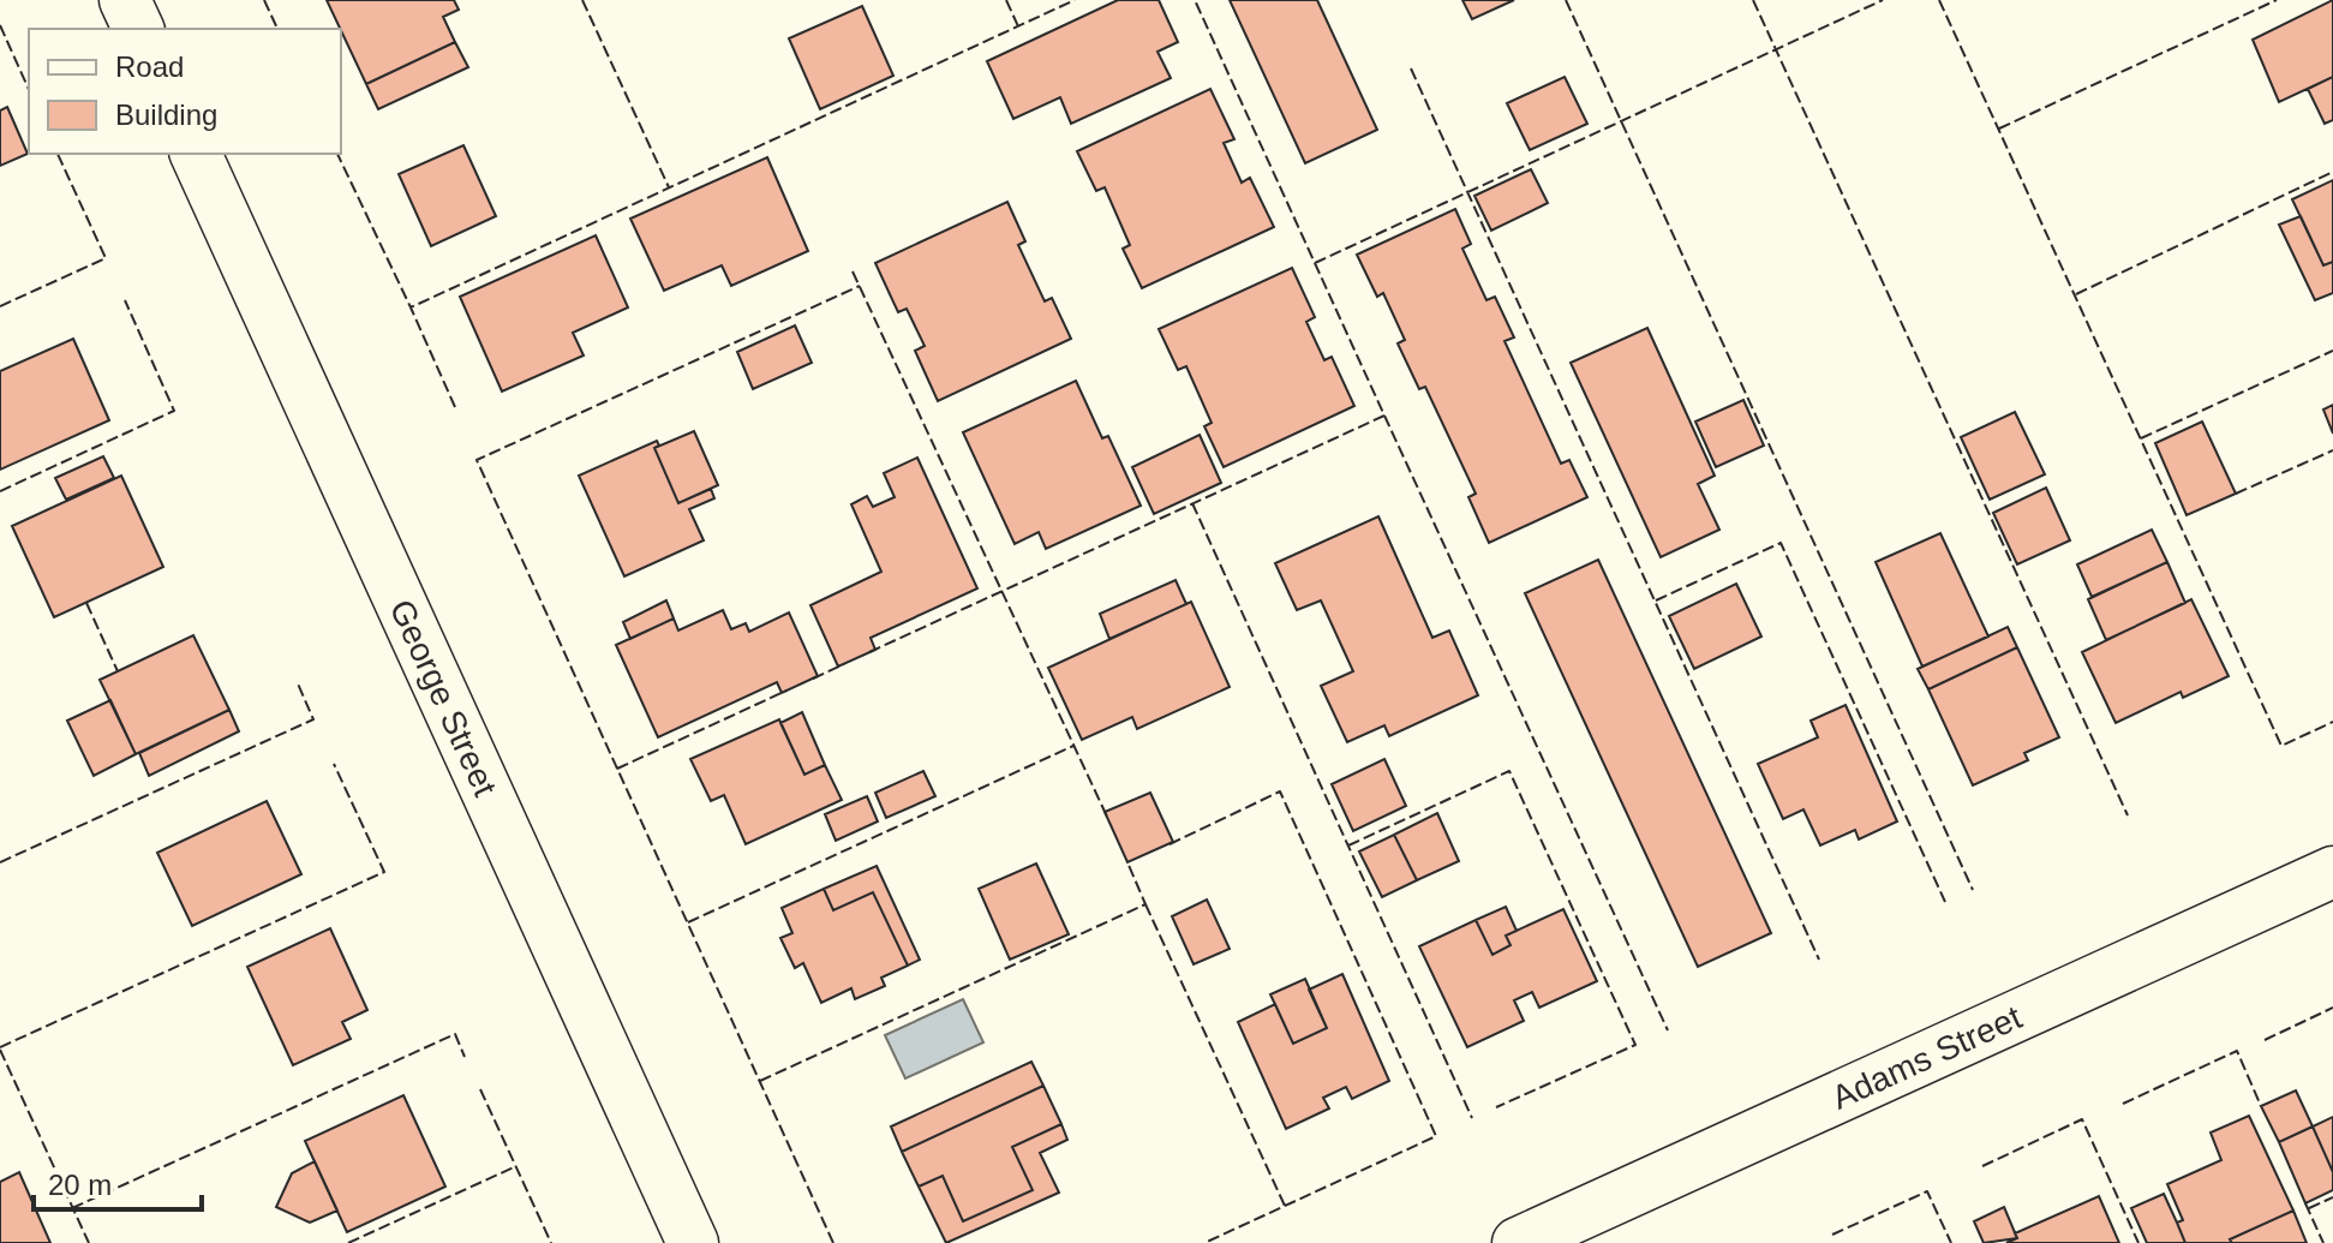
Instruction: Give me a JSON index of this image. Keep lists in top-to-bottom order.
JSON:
{
  "streets": {
    "street": ["George Street", "Adams Street"]
  },
  "legend": ["Road", "Building"],
  "scale_bar": "20 m"
}
